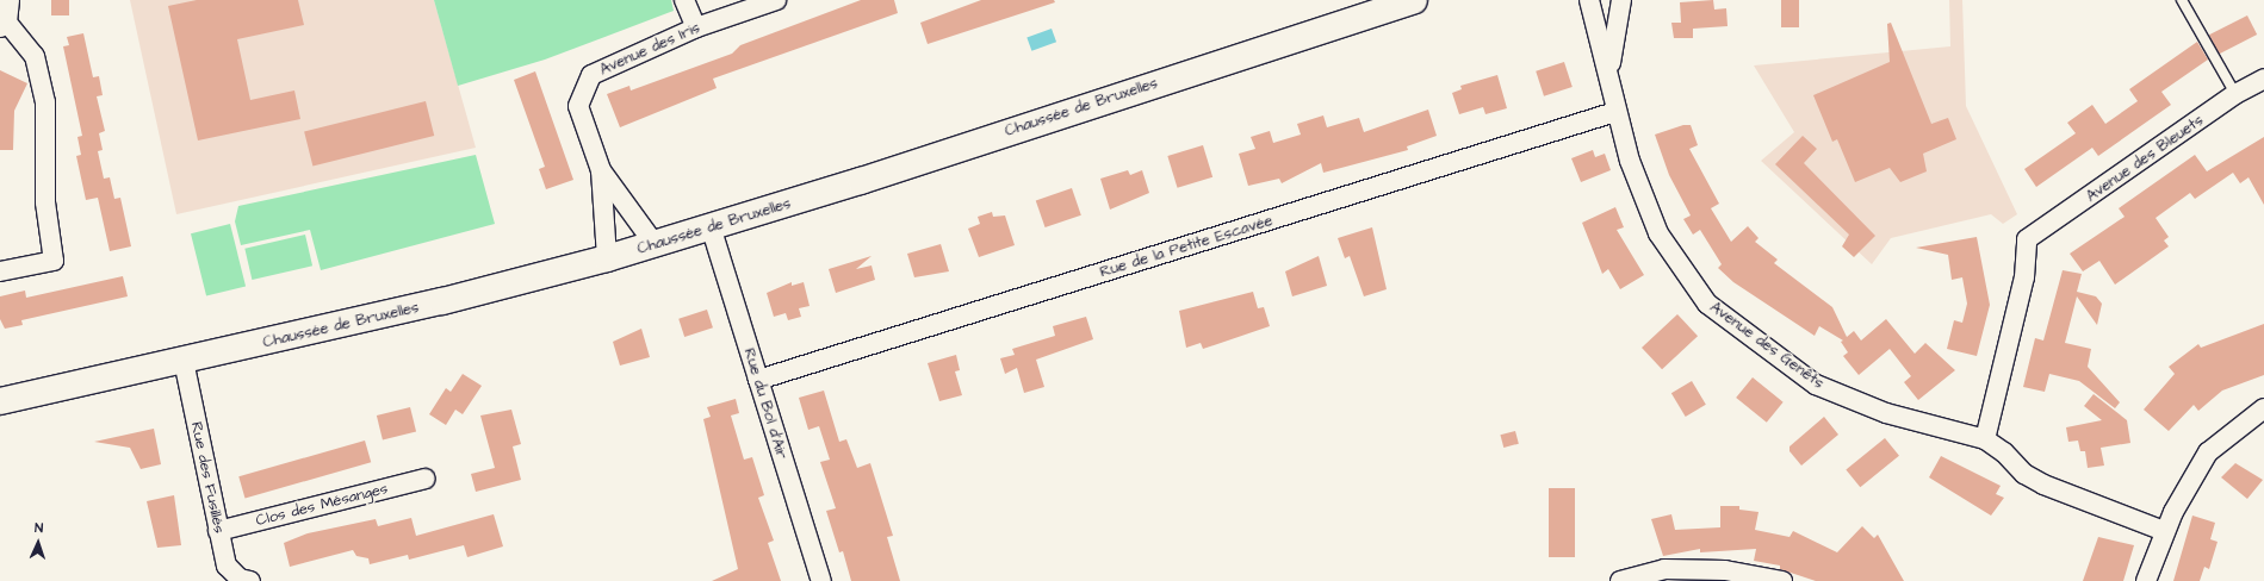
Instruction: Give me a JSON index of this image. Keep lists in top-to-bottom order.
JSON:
{
  "streets": {
    "main road": ["Chaussée de Bruxelles"],
    "street": [
      "Avenue des Iris",
      "Avenue des Bleuets",
      "Rue de la Petite Escavée",
      "Avenue des Genêts",
      "Rue du Bol d'Air",
      "Rue des Fusillés",
      "Clos des Mésanges"
    ]
  },
  "crossings": [
    ["Avenue des Iris", "Chaussée de Bruxelles"],
    ["Chaussée de Bruxelles", "Rue du Bol d'Air"],
    ["Chaussée de Bruxelles", "Rue des Fusillés"],
    ["Avenue des Bleuets", "Avenue des Genêts"],
    ["Rue de la Petite Escavée", "Avenue des Genêts"],
    ["Rue de la Petite Escavée", "Rue du Bol d'Air"],
    ["Rue des Fusillés", "Clos des Mésanges"]
  ],
  "north": "top"
}
